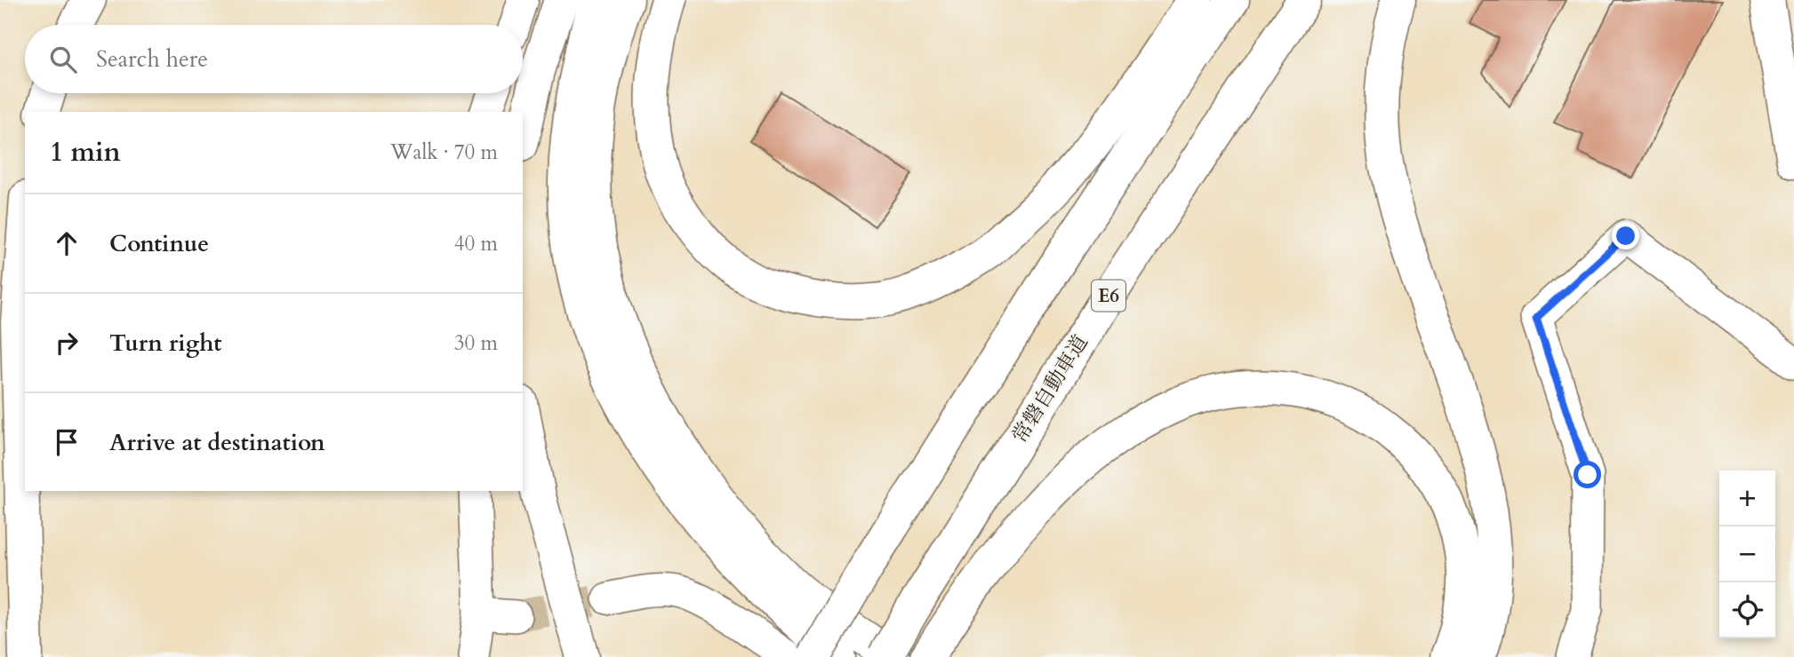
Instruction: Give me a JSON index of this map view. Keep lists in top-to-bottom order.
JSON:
{
  "streets": {
    "main road": ["E6", "常磐自動車道"]
  },
  "page": {
    "search": "Search here",
    "heading": ["1 min", "Walk · 70 m"],
    "list": [
      ["Continue", "40 m"],
      ["Turn right", "30 m"],
      "Arrive at destination"
    ],
    "map_buttons": ["+", "−"]
  }
}
